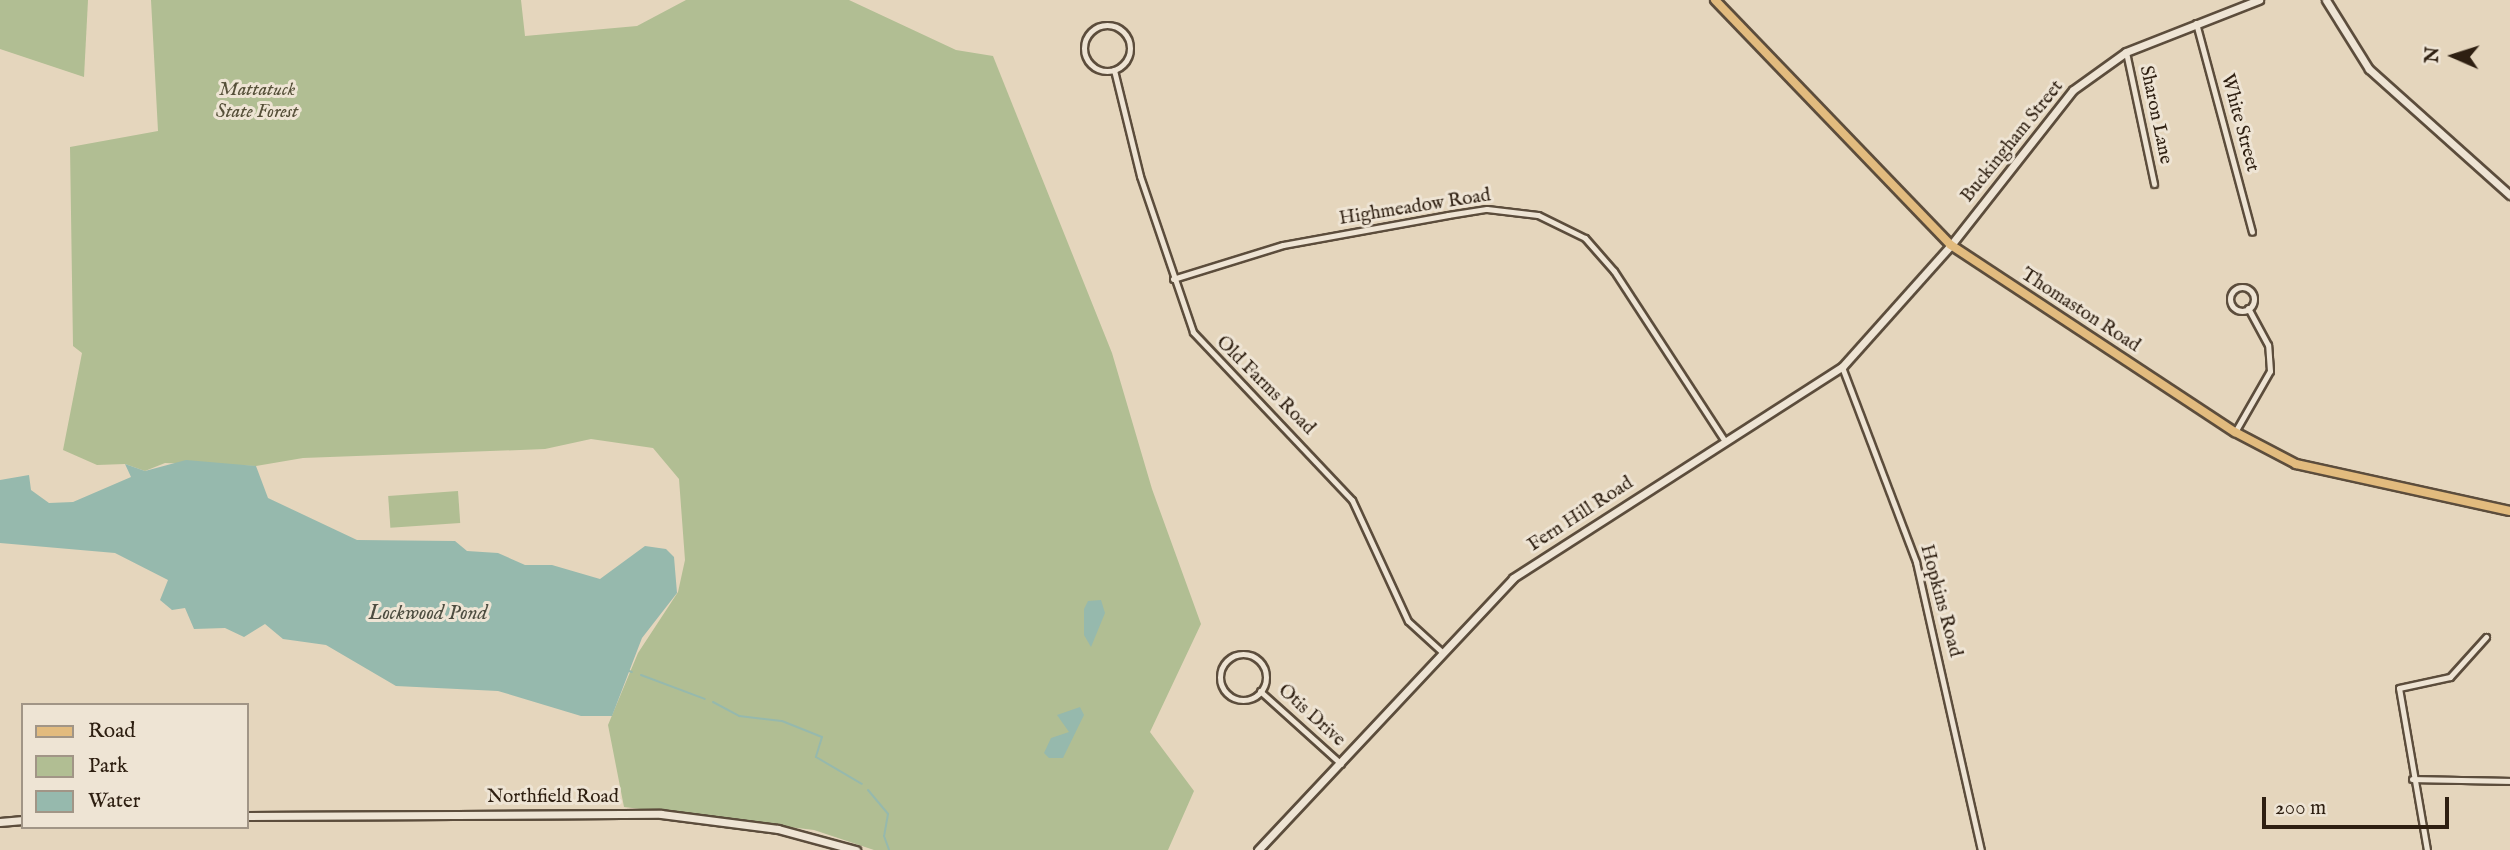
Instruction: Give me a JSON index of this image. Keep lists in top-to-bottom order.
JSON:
{
  "streets": {
    "main road": ["Thomaston Road"],
    "street": [
      "Sharon Lane",
      "White Street",
      "Buckingham Street",
      "Highmeadow Road",
      "Old Farms Road",
      "Fern Hill Road",
      "Hopkins Road",
      "Otis Drive",
      "Northfield Road"
    ]
  },
  "crossings": [
    ["Sharon Lane", "Buckingham Street"],
    ["White Street", "Buckingham Street"],
    ["Buckingham Street", "Thomaston Road"],
    ["Buckingham Street", "Fern Hill Road"],
    ["Highmeadow Road", "Old Farms Road"],
    ["Highmeadow Road", "Fern Hill Road"],
    ["Thomaston Road", "Fern Hill Road"],
    ["Old Farms Road", "Fern Hill Road"],
    ["Fern Hill Road", "Hopkins Road"],
    ["Fern Hill Road", "Otis Drive"]
  ],
  "water": ["Lockwood Pond"],
  "parks": ["Mattatuck State Forest"],
  "legend": ["Road", "Park", "Water"],
  "scale_bar": "200 m",
  "north": "left"
}
